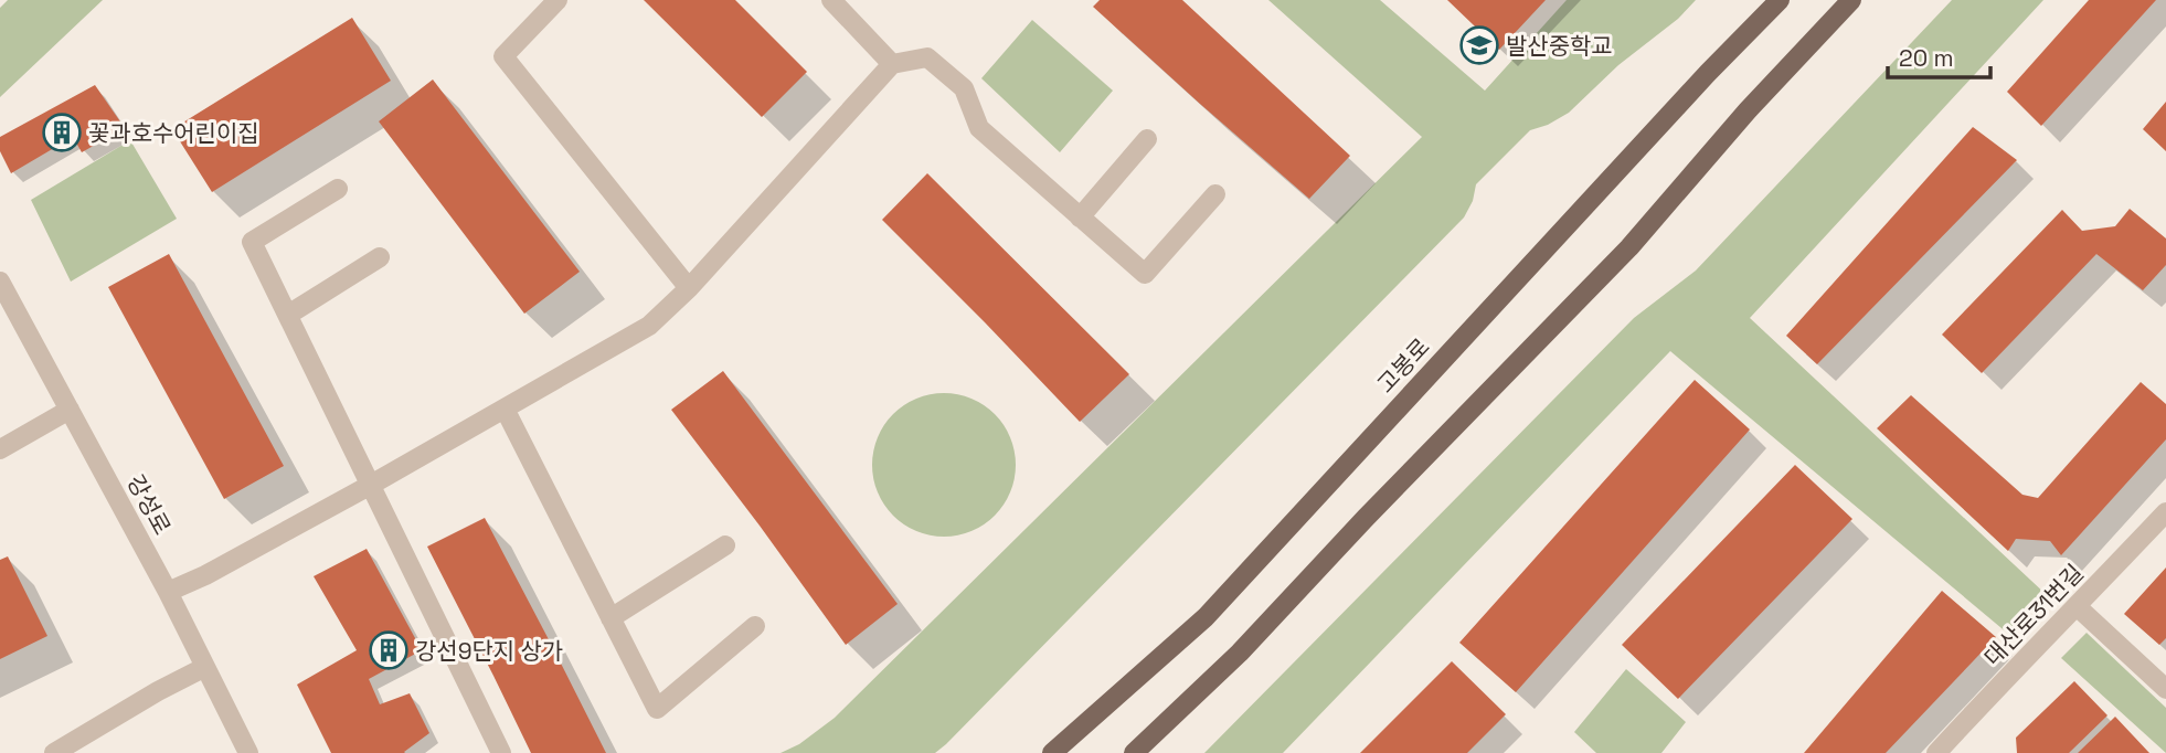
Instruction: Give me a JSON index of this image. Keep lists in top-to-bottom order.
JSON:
{
  "streets": {
    "main road": ["고봉로"],
    "street": ["강성로", "대산로31번길"]
  },
  "places": {
    "school or university": ["발산중학교"],
    "building": ["꽃과호수어린이집", "강선9단지 상가"]
  },
  "scale_bar": "20 m"
}
